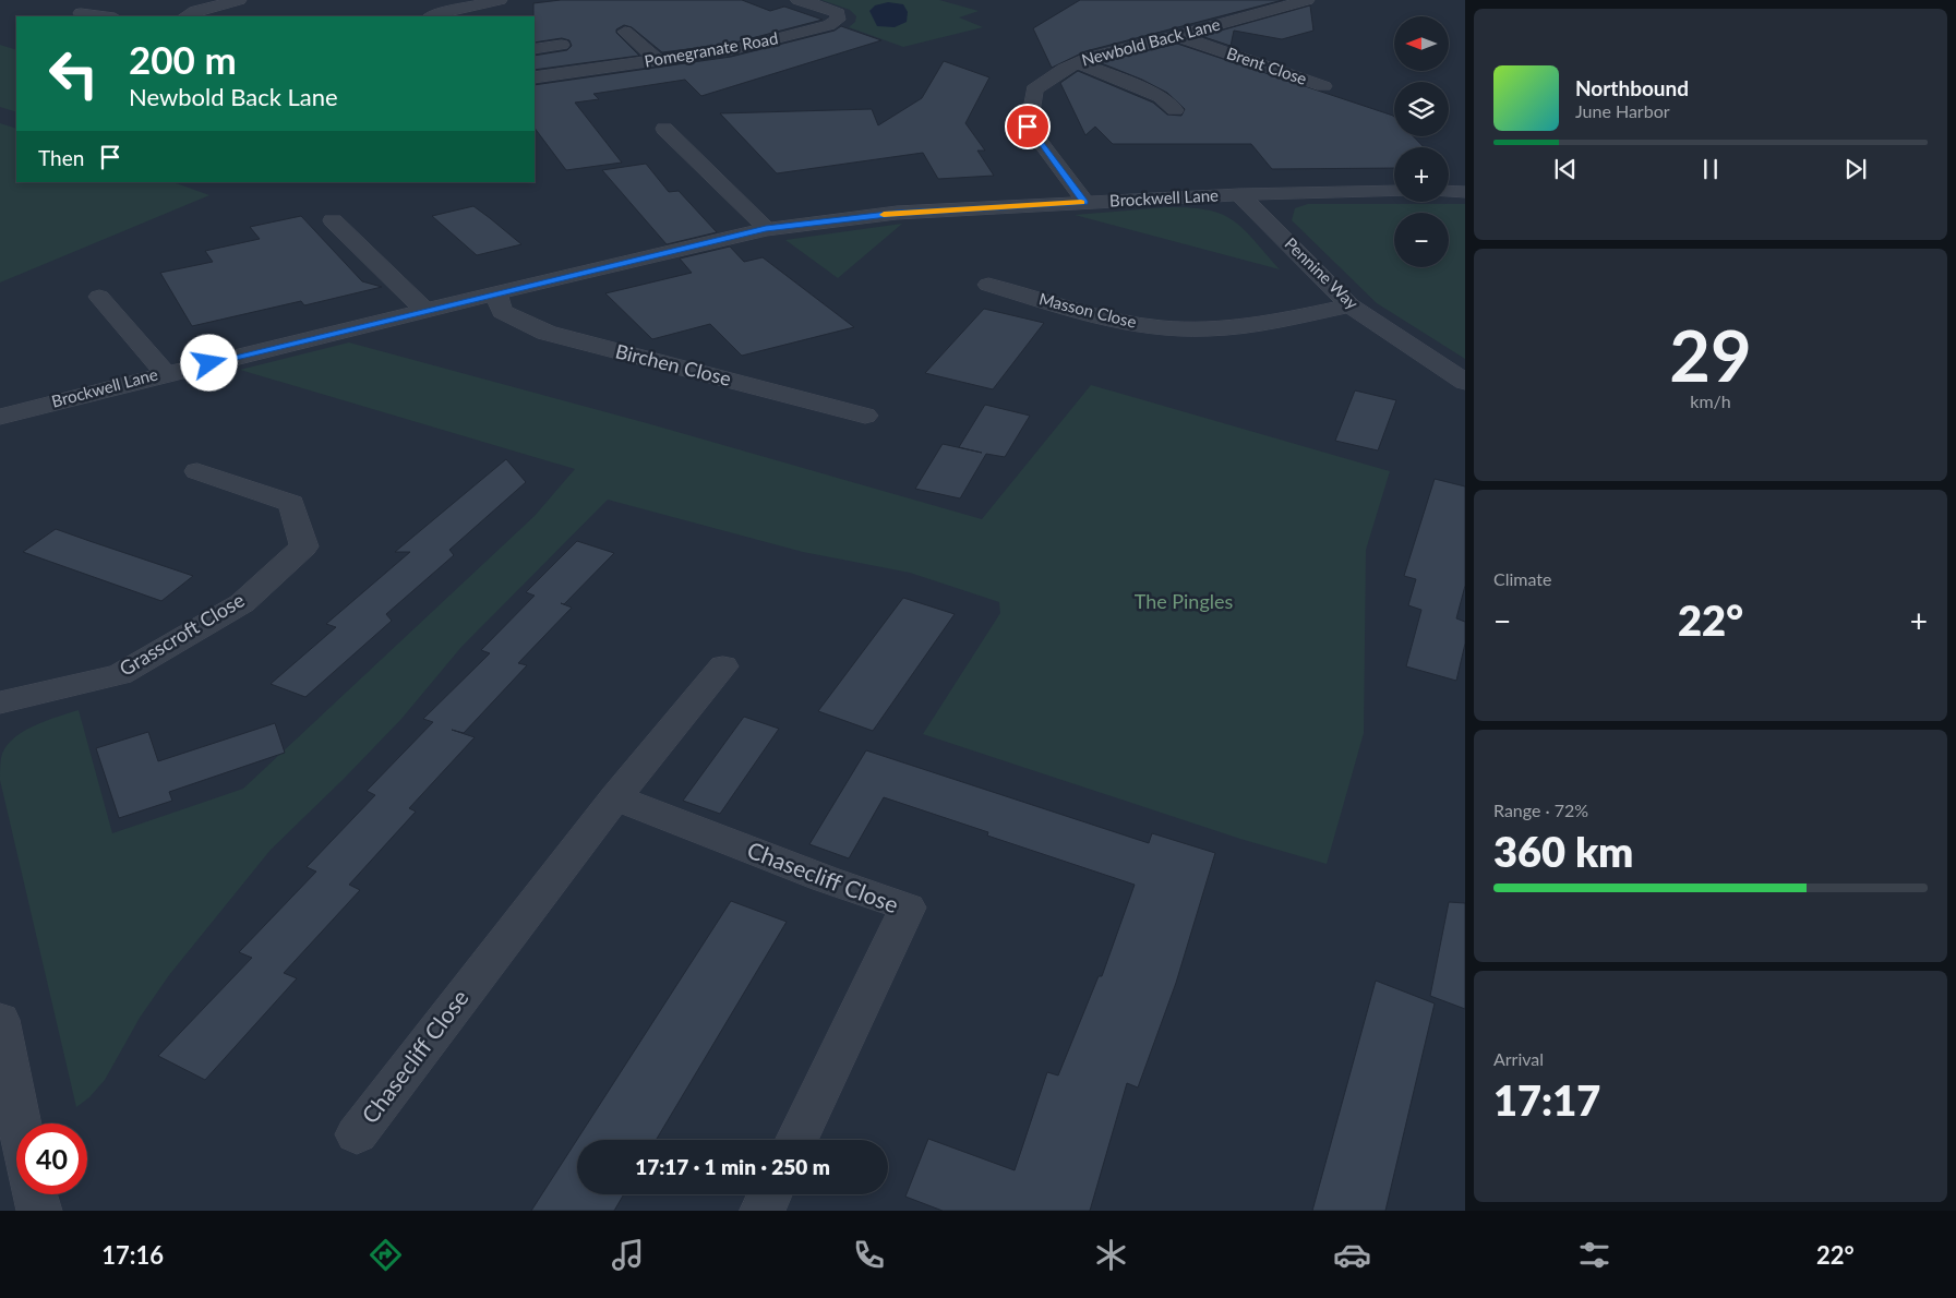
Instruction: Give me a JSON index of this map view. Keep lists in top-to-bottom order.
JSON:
{
  "streets": {
    "street": [
      "Newbold Back Lane",
      "Pomegranate Road",
      "Brent Close",
      "Brockwell Lane",
      "Pennine Way",
      "Masson Close",
      "Birchen Close",
      "Grasscroft Close",
      "Chasecliff Close"
    ]
  },
  "crossings": [
    ["Newbold Back Lane", "Brent Close"],
    ["Newbold Back Lane", "Brockwell Lane"],
    ["Brockwell Lane", "Pennine Way"],
    ["Brockwell Lane", "Birchen Close"],
    ["Pennine Way", "Masson Close"]
  ],
  "parks": ["The Pingles"],
  "north": "left",
  "page": {
    "map_buttons": ["+", "−"],
    "turn": ["200 m", "Newbold Back Lane"],
    "song": ["Northbound", "June Harbor"],
    "then": "Then",
    "tile": [
      ["29", "km/h"],
      "Climate",
      ["Range · 72%", "360 km"],
      ["Arrival", "17:17"]
    ],
    "heat": ["−", "22°", "+"],
    "limit": "40",
    "trip": "17:17 · 1 min · 250 m",
    "tabs": ["17:16", "22°"]
  }
}
